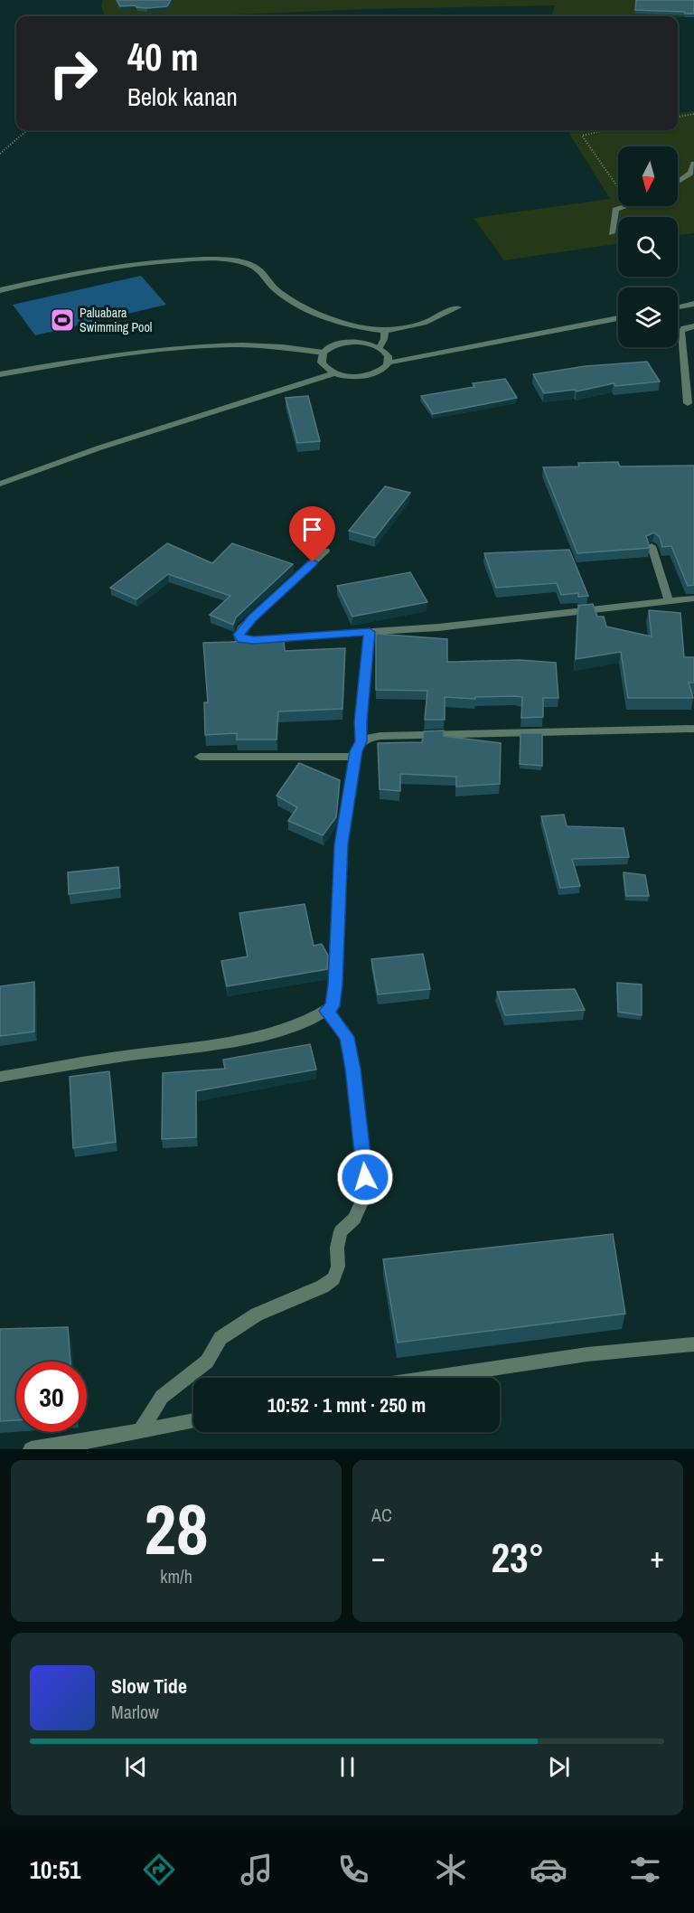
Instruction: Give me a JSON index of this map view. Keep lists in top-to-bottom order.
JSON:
{
  "places": {
    "sports": ["Paluabara Swimming Pool"]
  },
  "north": "bottom",
  "page": {
    "turn": ["40 m", "Belok kanan"],
    "limit": "30",
    "trip": "10:52 · 1 mnt · 250 m",
    "tile": [
      ["28", "km/h"],
      "AC"
    ],
    "heat": ["−", "23°", "+"],
    "song": ["Slow Tide", "Marlow"],
    "tabs": "10:51"
  }
}
